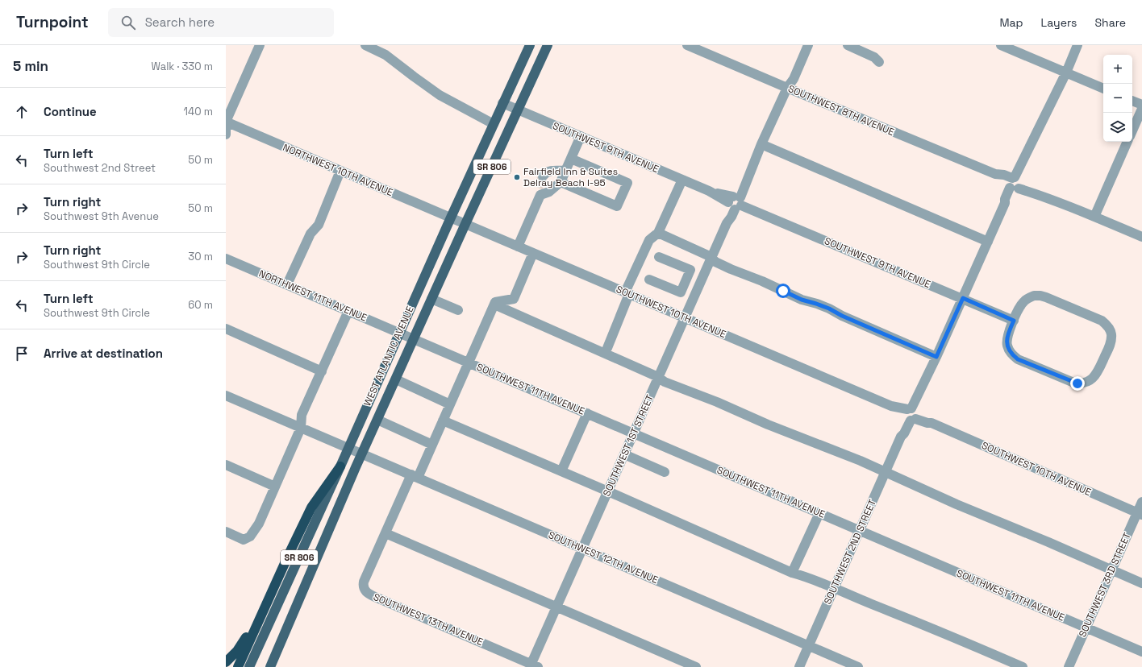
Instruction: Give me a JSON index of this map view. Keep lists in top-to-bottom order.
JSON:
{
  "streets": {
    "main road": ["SR 806", "WEST ATLANTIC AVENUE"],
    "street": [
      "SOUTHWEST 8TH AVENUE",
      "SOUTHWEST 9TH AVENUE",
      "NORTHWEST 10TH AVENUE",
      "NORTHWEST 11TH AVENUE",
      "SOUTHWEST 10TH AVENUE",
      "SOUTHWEST 11TH AVENUE",
      "SOUTHWEST 1ST STREET",
      "SOUTHWEST 2ND STREET",
      "SOUTHWEST 12TH AVENUE",
      "SOUTHWEST 3RD STREET",
      "SOUTHWEST 13TH AVENUE"
    ]
  },
  "crossings": [
    ["SOUTHWEST 8TH AVENUE", "SOUTHWEST 1ST STREET"],
    ["SOUTHWEST 8TH AVENUE", "SOUTHWEST 2ND STREET"],
    ["SOUTHWEST 9TH AVENUE", "WEST ATLANTIC AVENUE"],
    ["SOUTHWEST 9TH AVENUE", "SOUTHWEST 1ST STREET"],
    ["SOUTHWEST 9TH AVENUE", "SOUTHWEST 2ND STREET"],
    ["NORTHWEST 10TH AVENUE", "SOUTHWEST 10TH AVENUE"],
    ["NORTHWEST 10TH AVENUE", "WEST ATLANTIC AVENUE"],
    ["NORTHWEST 11TH AVENUE", "WEST ATLANTIC AVENUE"],
    ["NORTHWEST 11TH AVENUE", "SOUTHWEST 11TH AVENUE"],
    ["SOUTHWEST 10TH AVENUE", "WEST ATLANTIC AVENUE"],
    ["SOUTHWEST 10TH AVENUE", "SOUTHWEST 1ST STREET"],
    ["SOUTHWEST 10TH AVENUE", "SOUTHWEST 2ND STREET"],
    ["SOUTHWEST 10TH AVENUE", "SOUTHWEST 3RD STREET"],
    ["WEST ATLANTIC AVENUE", "SOUTHWEST 11TH AVENUE"],
    ["WEST ATLANTIC AVENUE", "SOUTHWEST 12TH AVENUE"],
    ["SOUTHWEST 11TH AVENUE", "SOUTHWEST 1ST STREET"],
    ["SOUTHWEST 11TH AVENUE", "SOUTHWEST 2ND STREET"],
    ["SOUTHWEST 11TH AVENUE", "SOUTHWEST 3RD STREET"],
    ["SOUTHWEST 11TH AVENUE", "SOUTHWEST 13TH AVENUE"],
    ["SOUTHWEST 1ST STREET", "SOUTHWEST 12TH AVENUE"],
    ["SOUTHWEST 1ST STREET", "SOUTHWEST 13TH AVENUE"],
    ["SOUTHWEST 2ND STREET", "SOUTHWEST 12TH AVENUE"],
    ["SOUTHWEST 12TH AVENUE", "SOUTHWEST 13TH AVENUE"]
  ],
  "places": ["Fairfield Inn & Suites Delray Beach I-95"],
  "page": {
    "header": "Turnpoint",
    "search": "Search here",
    "nav": ["Map", "Layers", "Share"],
    "heading": ["5 min", "Walk · 330 m"],
    "map_buttons": ["+", "−"],
    "list": [
      ["Continue", "140 m"],
      ["Turn left", "Southwest 2nd Street", "50 m"],
      ["Turn right", "Southwest 9th Avenue", "50 m"],
      ["Turn right", "Southwest 9th Circle", "30 m"],
      ["Turn left", "Southwest 9th Circle", "60 m"],
      "Arrive at destination"
    ]
  }
}
